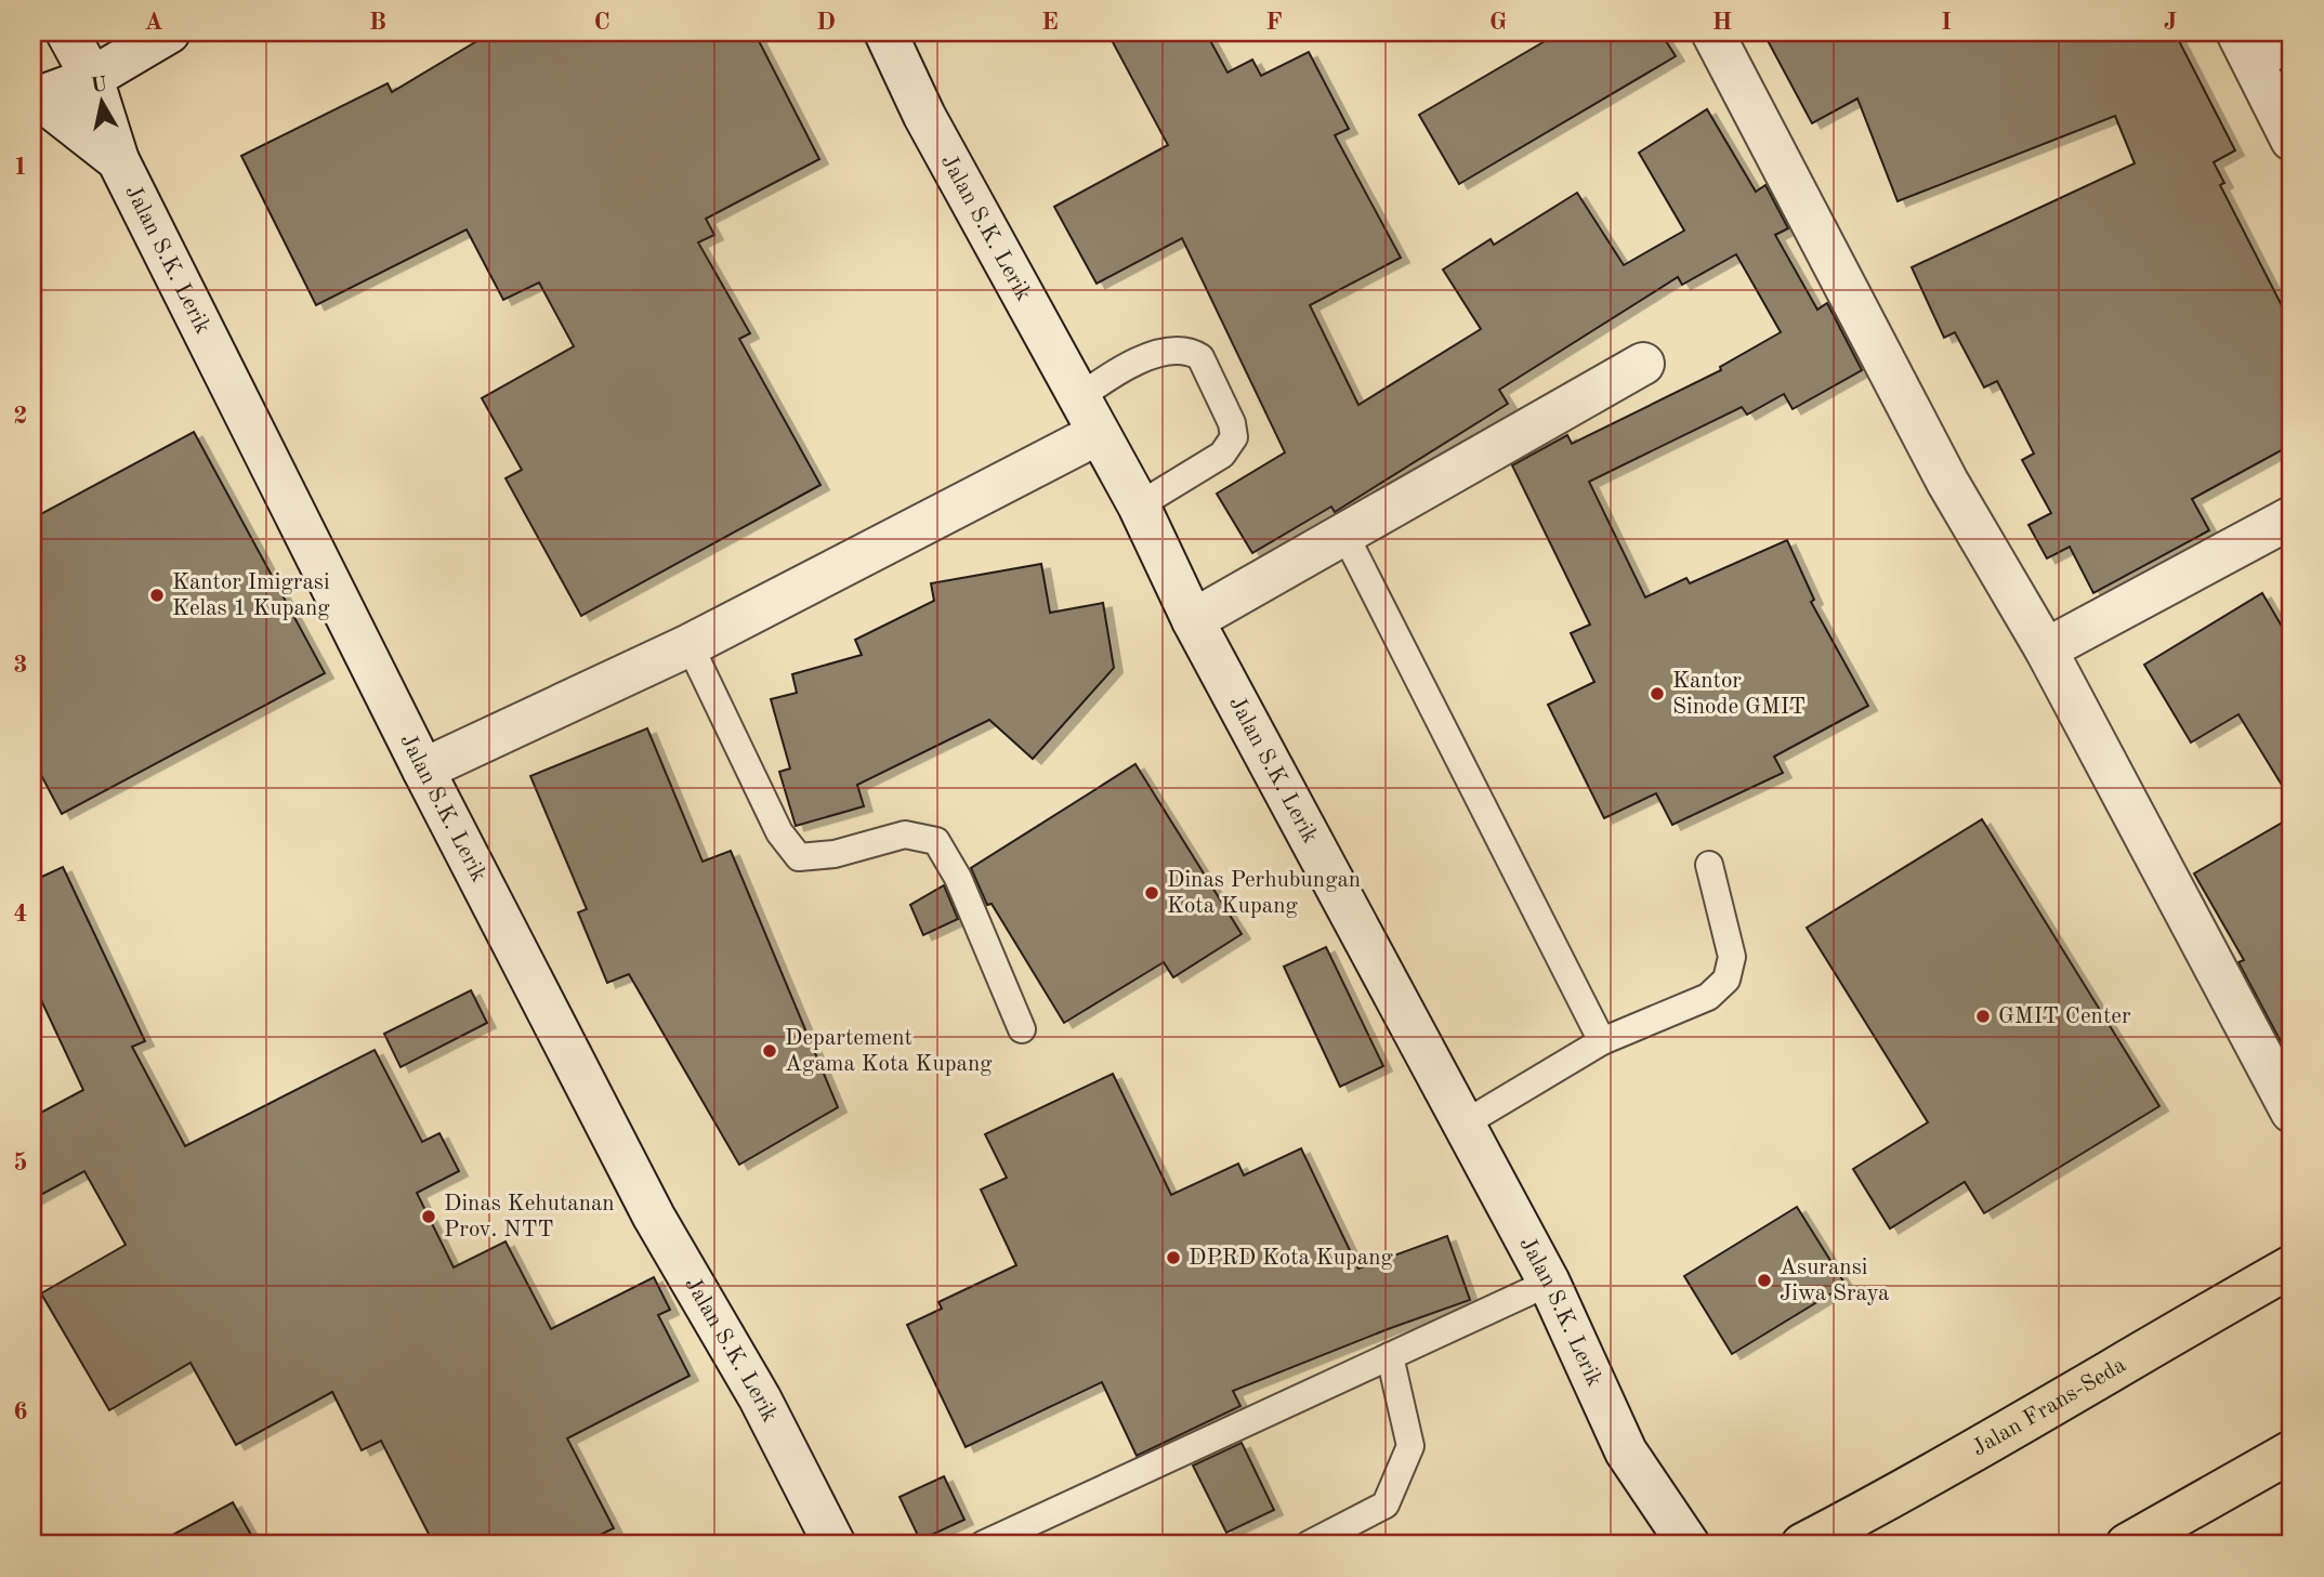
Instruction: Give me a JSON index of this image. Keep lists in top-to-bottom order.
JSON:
{
  "streets": {
    "main road": ["Jalan S.K. Lerik", "Jalan Frans-Seda"]
  },
  "places": [
    "Kantor Imigrasi Kelas 1 Kupang",
    "Kantor Sinode GMIT",
    "Dinas Perhubungan Kota Kupang",
    "GMIT Center",
    "Departement Agama Kota Kupang",
    "Dinas Kehutanan Prov. NTT",
    "DPRD Kota Kupang",
    "Asuransi Jiwa Sraya"
  ],
  "north": "top",
  "grid": {
    "columns": [
      "A",
      "B",
      "C",
      "D",
      "E",
      "F",
      "G",
      "H",
      "I",
      "J"
    ],
    "rows": [
      "1",
      "2",
      "3",
      "4",
      "5",
      "6"
    ]
  }
}
